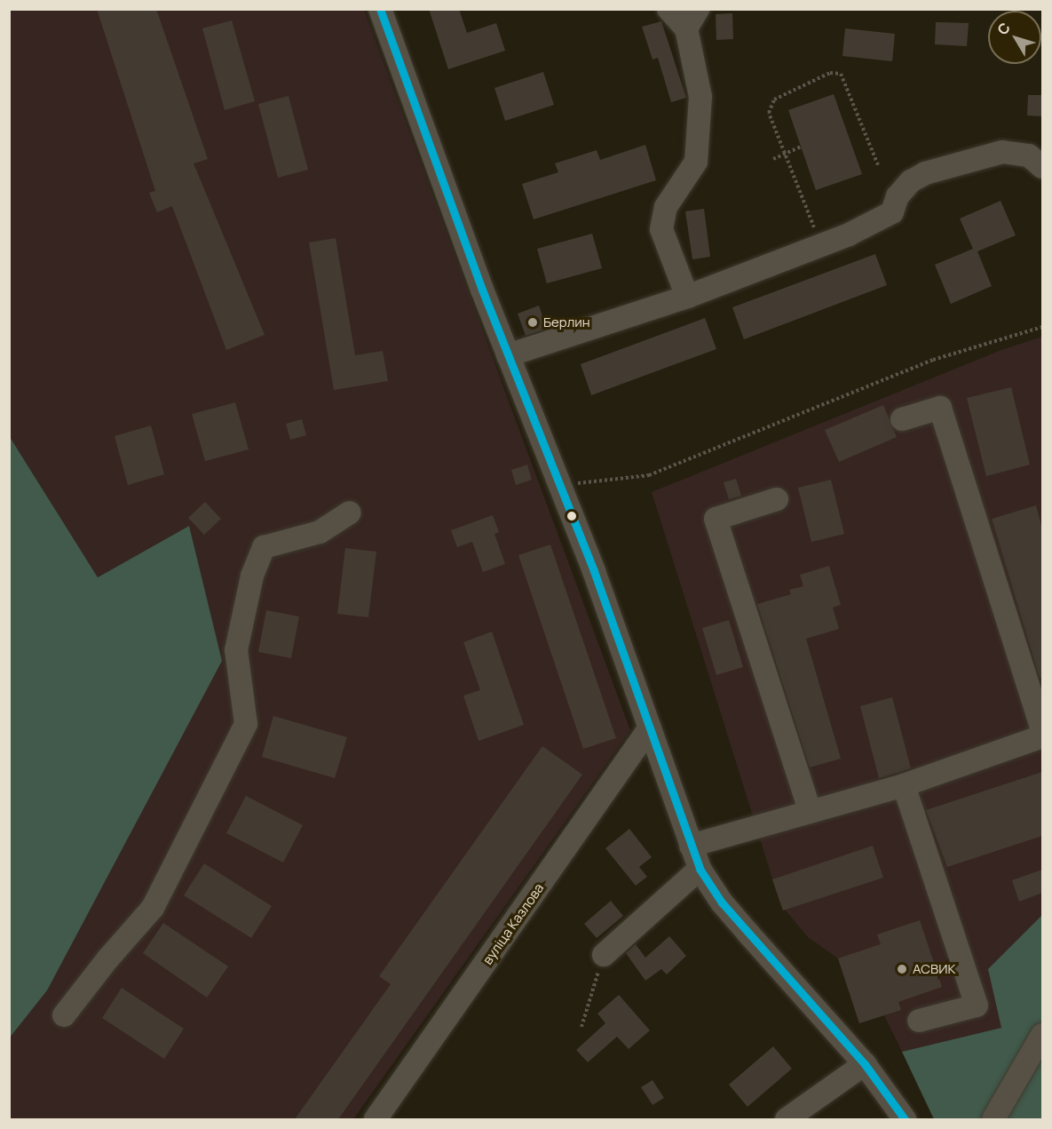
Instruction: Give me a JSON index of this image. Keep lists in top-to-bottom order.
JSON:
{
  "streets": {
    "street": ["вуліца Казлова"]
  },
  "places": ["Берлин", "АСВИК"],
  "north": "top left"
}
